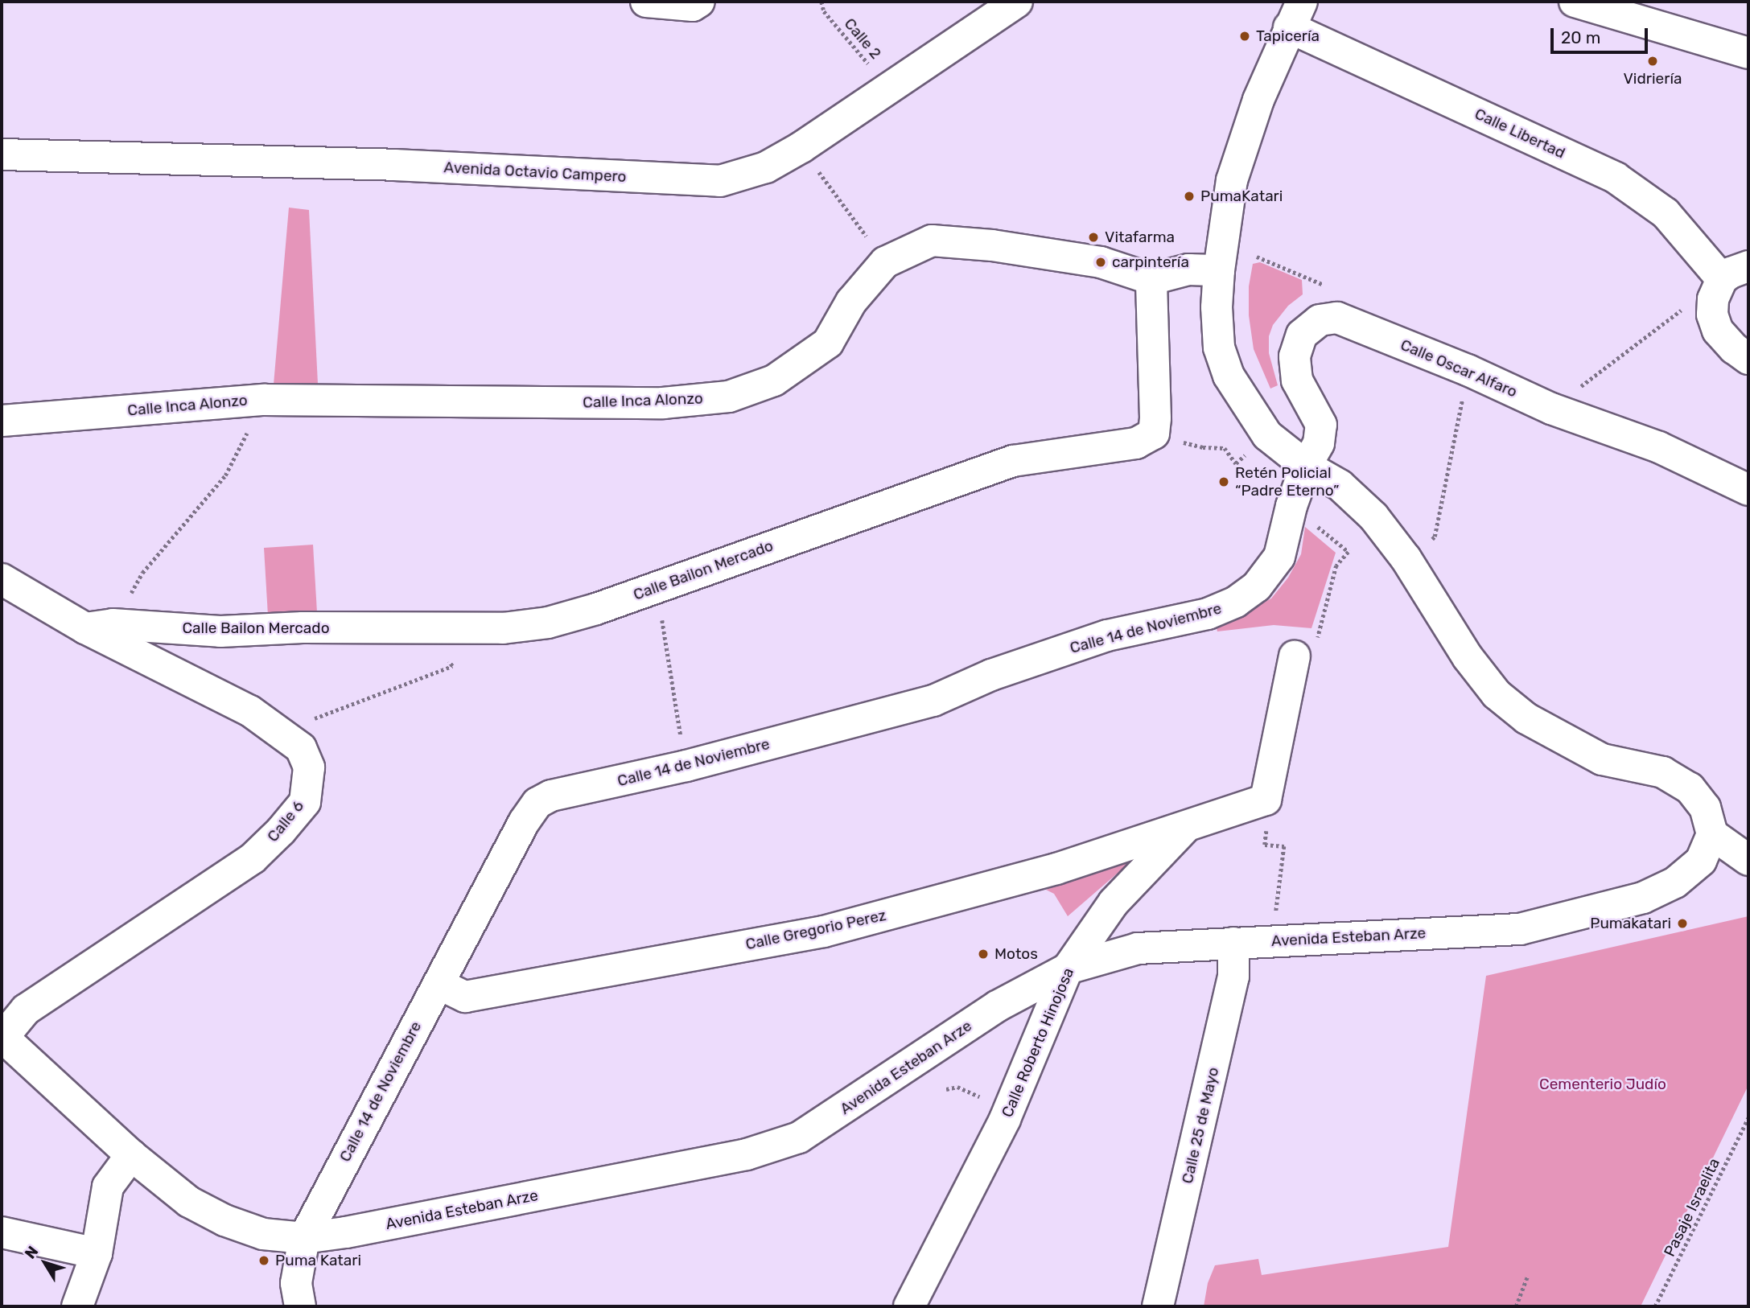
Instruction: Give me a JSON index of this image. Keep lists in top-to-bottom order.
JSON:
{
  "streets": {
    "street": [
      "Calle Libertad",
      "Avenida Octavio Campero",
      "Calle Oscar Alfaro",
      "Calle Inca Alonzo",
      "Calle Bailon Mercado",
      "Calle 14 de Noviembre",
      "Calle 6",
      "Calle Gregorio Perez",
      "Avenida Esteban Arze",
      "Calle Roberto Hinojosa",
      "Calle 25 de Mayo"
    ],
    "path": ["Calle 2", "Pasaje Israelita"]
  },
  "crossings": [
    ["Calle 2", "Avenida Octavio Campero"],
    ["Calle Oscar Alfaro", "Calle 14 de Noviembre"],
    ["Calle Inca Alonzo", "Calle Bailon Mercado"],
    ["Calle Bailon Mercado", "Calle 6"],
    ["Calle 14 de Noviembre", "Calle Gregorio Perez"],
    ["Calle 14 de Noviembre", "Avenida Esteban Arze"],
    ["Calle 6", "Avenida Esteban Arze"],
    ["Calle Gregorio Perez", "Calle Roberto Hinojosa"],
    ["Avenida Esteban Arze", "Calle Roberto Hinojosa"],
    ["Avenida Esteban Arze", "Calle 25 de Mayo"]
  ],
  "parks": ["Cementerio Judío"],
  "places": [
    "Tapicería",
    "Vidriería",
    "PumaKatari",
    "Vitafarma",
    "carpintería",
    "Retén Policial “Padre Eterno”",
    "Pumakatari",
    "Motos",
    "Puma Katari"
  ],
  "scale_bar": "20 m",
  "north": "top left"
}
